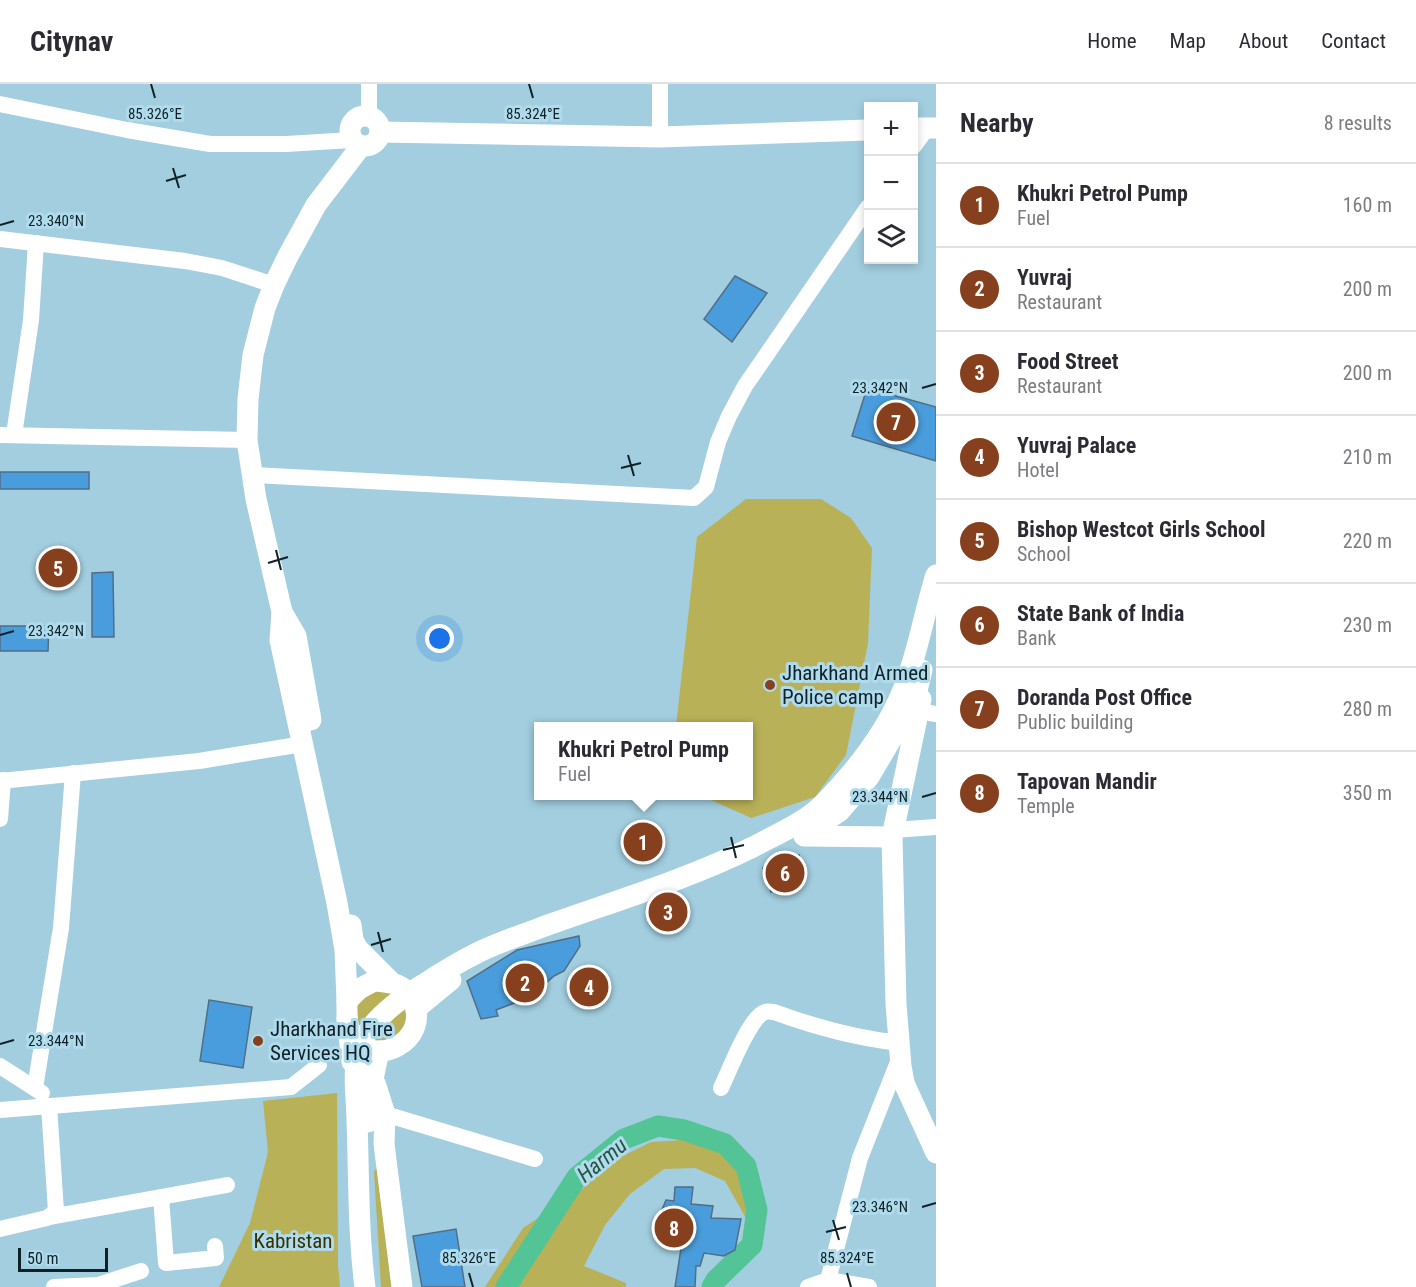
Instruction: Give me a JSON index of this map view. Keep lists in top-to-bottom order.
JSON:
{
  "water": ["Harmu"],
  "parks": ["Kabristan"],
  "places": ["Jharkhand Armed Police camp", "Jharkhand Fire Services HQ"],
  "scale_bar": "50 m",
  "page": {
    "header": "Citynav",
    "nav": [
      "Home",
      "Map",
      "About",
      "Contact"
    ],
    "heading": ["Nearby", "8 results"],
    "map_buttons": ["+", "−"],
    "list": [
      {
        "mark": "1",
        "name": "Khukri Petrol Pump",
        "note": "Fuel",
        "value": "160 m"
      },
      {
        "mark": "2",
        "name": "Yuvraj",
        "note": "Restaurant",
        "value": "200 m"
      },
      {
        "mark": "3",
        "name": "Food Street",
        "note": "Restaurant",
        "value": "200 m"
      },
      {
        "mark": "4",
        "name": "Yuvraj Palace",
        "note": "Hotel",
        "value": "210 m"
      },
      {
        "mark": "5",
        "name": "Bishop Westcot Girls School",
        "note": "School",
        "value": "220 m"
      },
      {
        "mark": "6",
        "name": "State Bank of India",
        "note": "Bank",
        "value": "230 m"
      },
      {
        "mark": "7",
        "name": "Doranda Post Office",
        "note": "Public building",
        "value": "280 m"
      },
      {
        "mark": "8",
        "name": "Tapovan Mandir",
        "note": "Temple",
        "value": "350 m"
      }
    ],
    "pins": [
      "7",
      "5",
      "1",
      "6",
      "3",
      "2",
      "4",
      "8"
    ],
    "popup": ["Khukri Petrol Pump", "Fuel"],
    "scale": "50 m"
  },
  "coordinates": [
    "85.326°E",
    "85.324°E",
    "23.340°N",
    "23.342°N",
    "23.344°N",
    "23.346°N"
  ]
}
